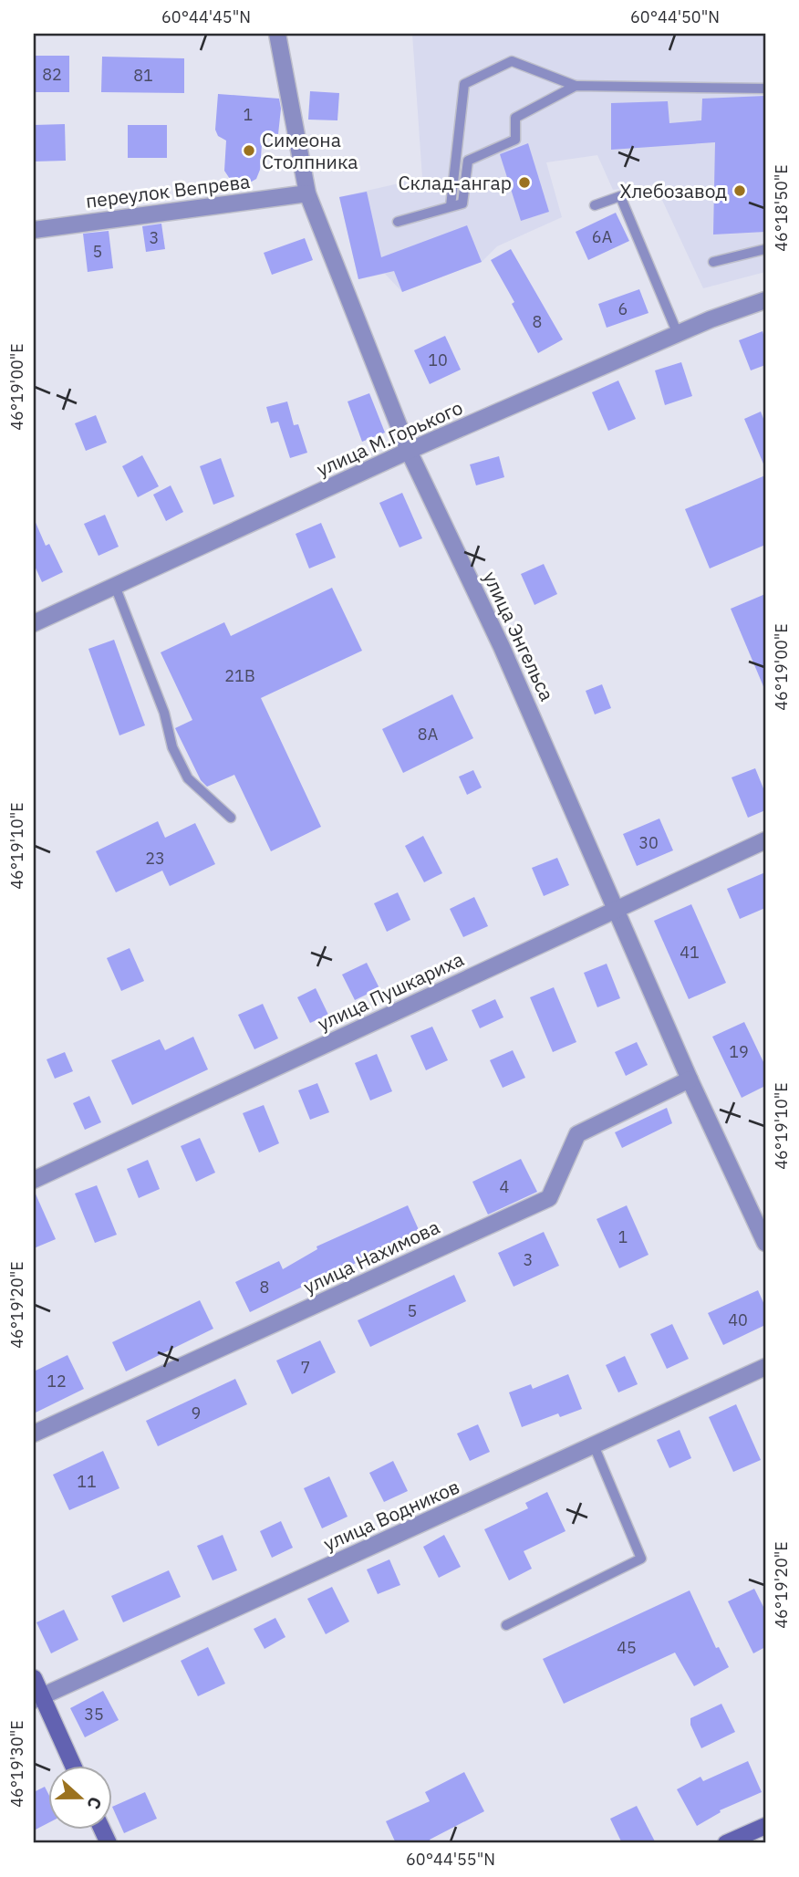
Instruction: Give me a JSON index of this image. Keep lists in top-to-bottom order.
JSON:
{
  "streets": {
    "street": [
      "переулок Вепрева",
      "улица М.Горького",
      "улица Энгельса",
      "улица Пушкариха",
      "улица Нахимова",
      "улица Водников"
    ]
  },
  "crossings": [
    ["переулок Вепрева", "улица Энгельса"],
    ["улица М.Горького", "улица Энгельса"],
    ["улица Энгельса", "улица Пушкариха"],
    ["улица Энгельса", "улица Нахимова"]
  ],
  "places": ["Симеона Столпника", "Склад-ангар", "Хлебозавод"],
  "house_numbers": [
    "82",
    "81",
    "1",
    "6А",
    "3",
    "5",
    "6",
    "8",
    "10",
    "21В",
    "8А",
    "30",
    "23",
    "41",
    "19",
    "4",
    "1",
    "3",
    "8",
    "5",
    "40",
    "7",
    "12",
    "9",
    "11",
    "45",
    "35"
  ],
  "north": "right",
  "coordinates": [
    "60°44'45\"N",
    "60°44'50\"N",
    "46°18'50\"E",
    "46°19'00\"E",
    "46°19'10\"E",
    "46°19'20\"E",
    "46°19'30\"E",
    "60°44'55\"N"
  ]
}
